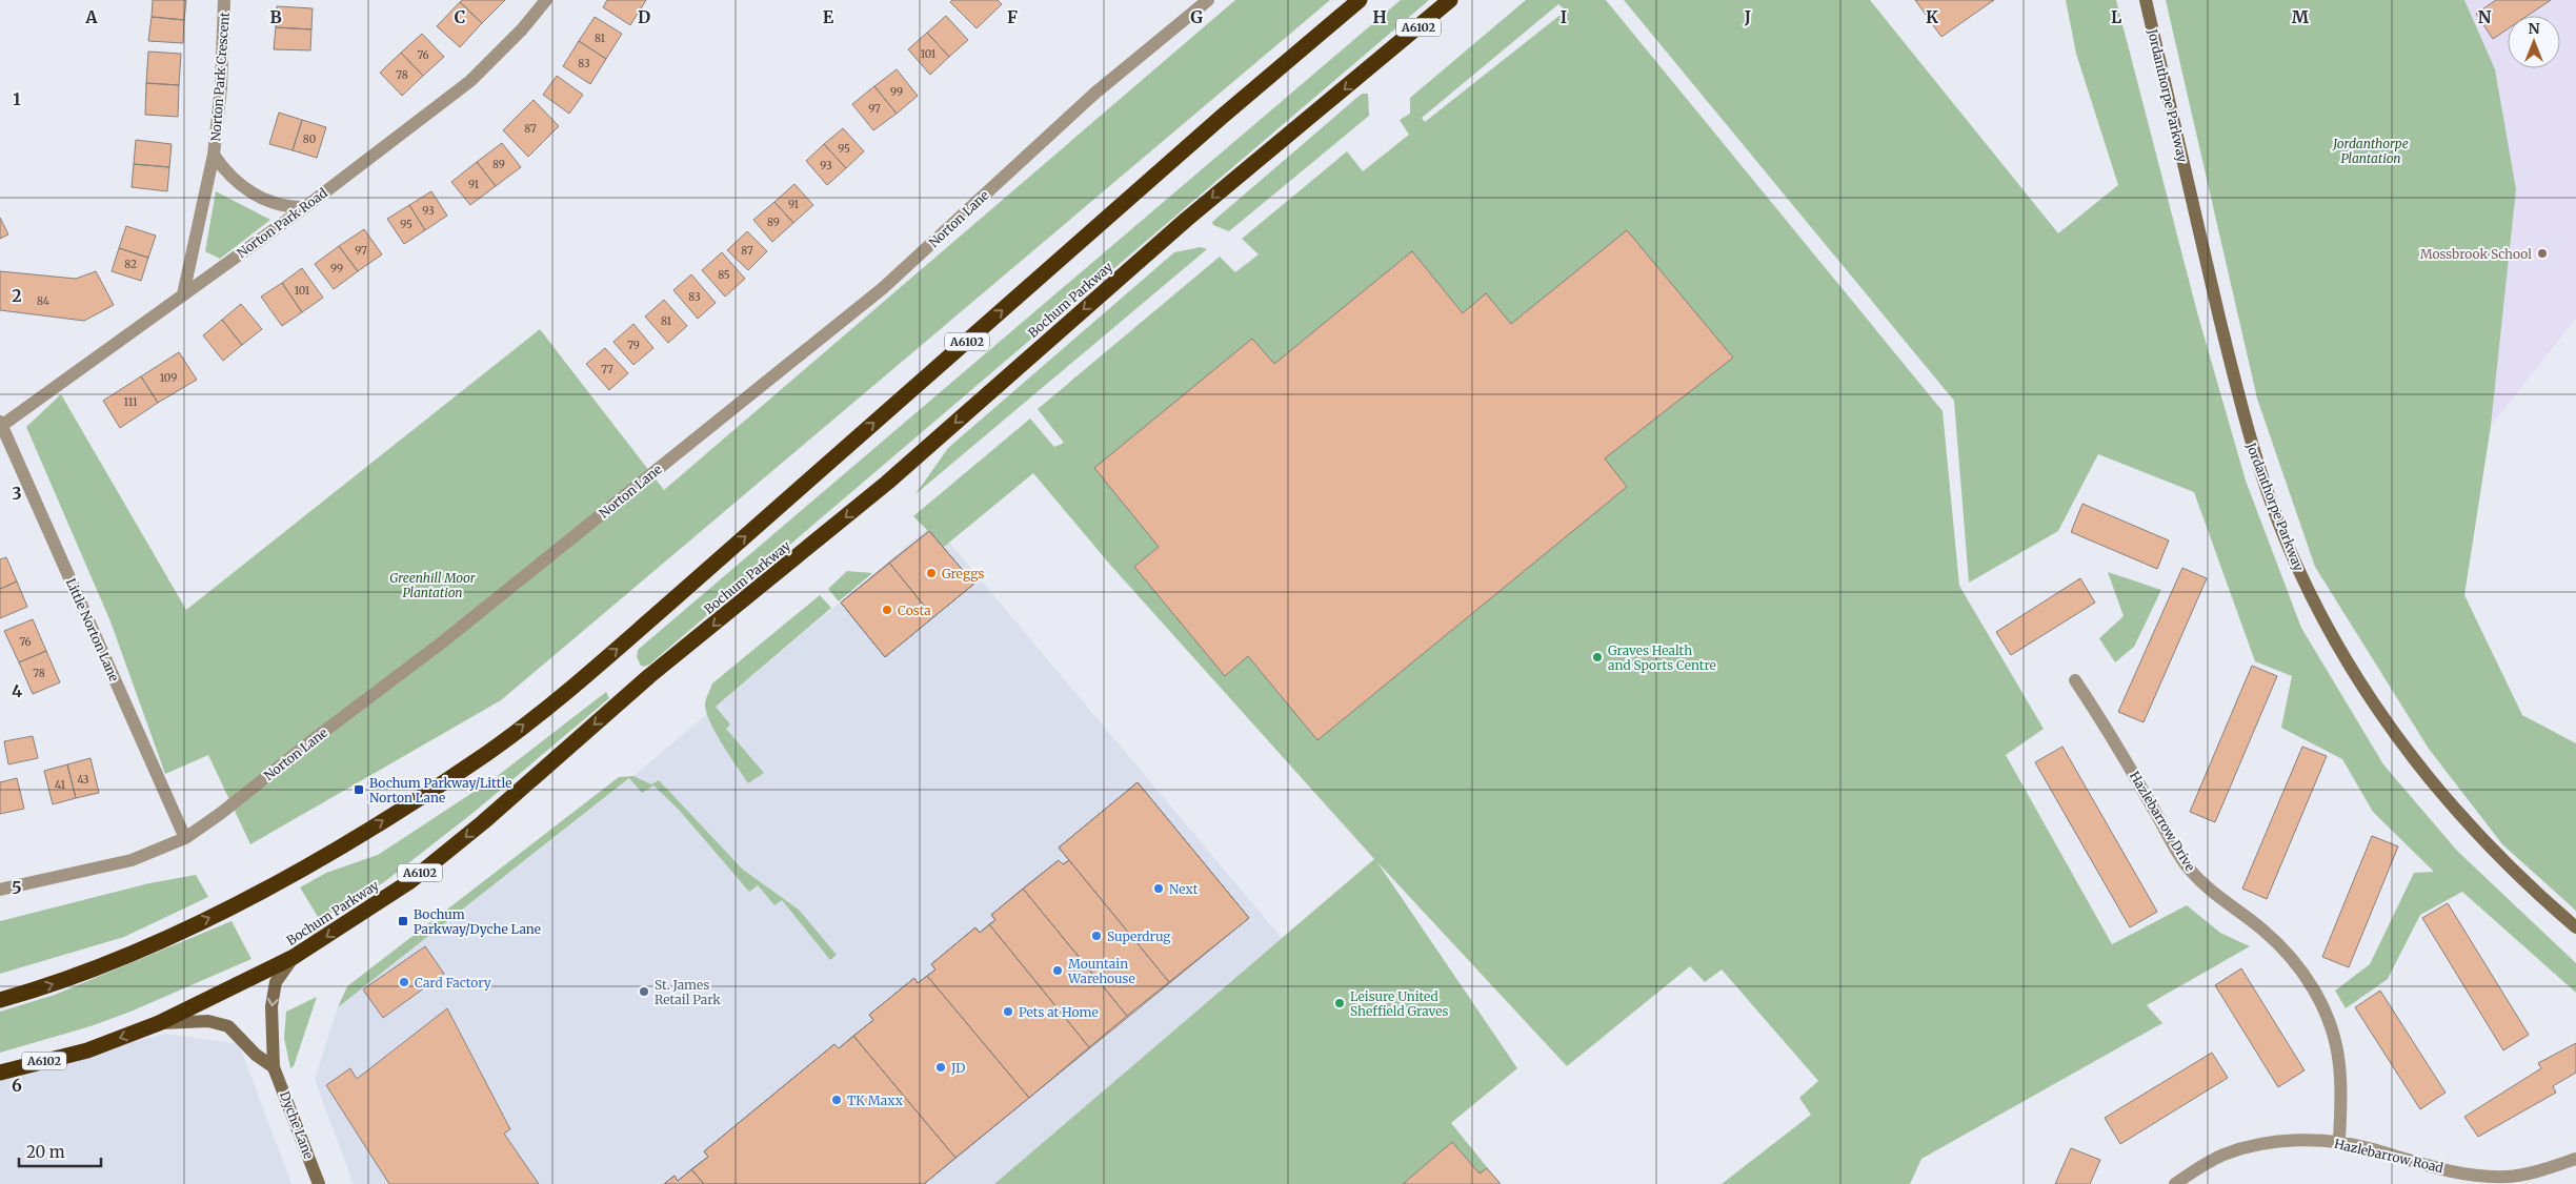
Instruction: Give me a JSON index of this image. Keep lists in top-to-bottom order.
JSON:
{
  "streets": {
    "highway": ["A6102", "Bochum Parkway"],
    "main road": ["Jordanthorpe Parkway", "Dyche Lane"],
    "street": [
      "Norton Park Crescent",
      "Norton Lane",
      "Norton Park Road",
      "Little Norton Lane",
      "Hazlebarrow Drive",
      "Hazlebarrow Road"
    ]
  },
  "crossings": [
    ["Norton Park Crescent", "Norton Park Road"],
    ["Norton Lane", "Little Norton Lane"],
    ["Norton Park Road", "Little Norton Lane"],
    ["Bochum Parkway", "Dyche Lane"],
    ["Hazlebarrow Drive", "Hazlebarrow Road"]
  ],
  "one_way": ["Dyche Lane"],
  "parks": ["Jordanthorpe Plantation", "Greenhill Moor Plantation"],
  "places": {
    "other": [
      "Mossbrook School",
      "Greggs",
      "Costa",
      "Graves Health and Sports Centre",
      "Next",
      "Superdrug",
      "Mountain Warehouse",
      "Card Factory",
      "St. James Retail Park",
      "Leisure United Sheffield Graves",
      "Pets at Home",
      "JD",
      "TK Maxx"
    ],
    "transit": ["Bochum Parkway/Little Norton Lane", "Bochum Parkway/Dyche Lane"]
  },
  "house_numbers": [
    "81",
    "101",
    "76",
    "83",
    "78",
    "99",
    "97",
    "87",
    "80",
    "95",
    "89",
    "93",
    "91",
    "91",
    "93",
    "89",
    "95",
    "97",
    "87",
    "82",
    "99",
    "85",
    "101",
    "83",
    "84",
    "81",
    "79",
    "77",
    "109",
    "111",
    "76",
    "78",
    "43",
    "41"
  ],
  "scale_bar": "20 m",
  "north": "top",
  "grid": {
    "columns": [
      "A",
      "B",
      "C",
      "D",
      "E",
      "F",
      "G",
      "H",
      "I",
      "J",
      "K",
      "L",
      "M",
      "N"
    ],
    "rows": [
      "1",
      "2",
      "3",
      "4",
      "5",
      "6"
    ]
  }
}
